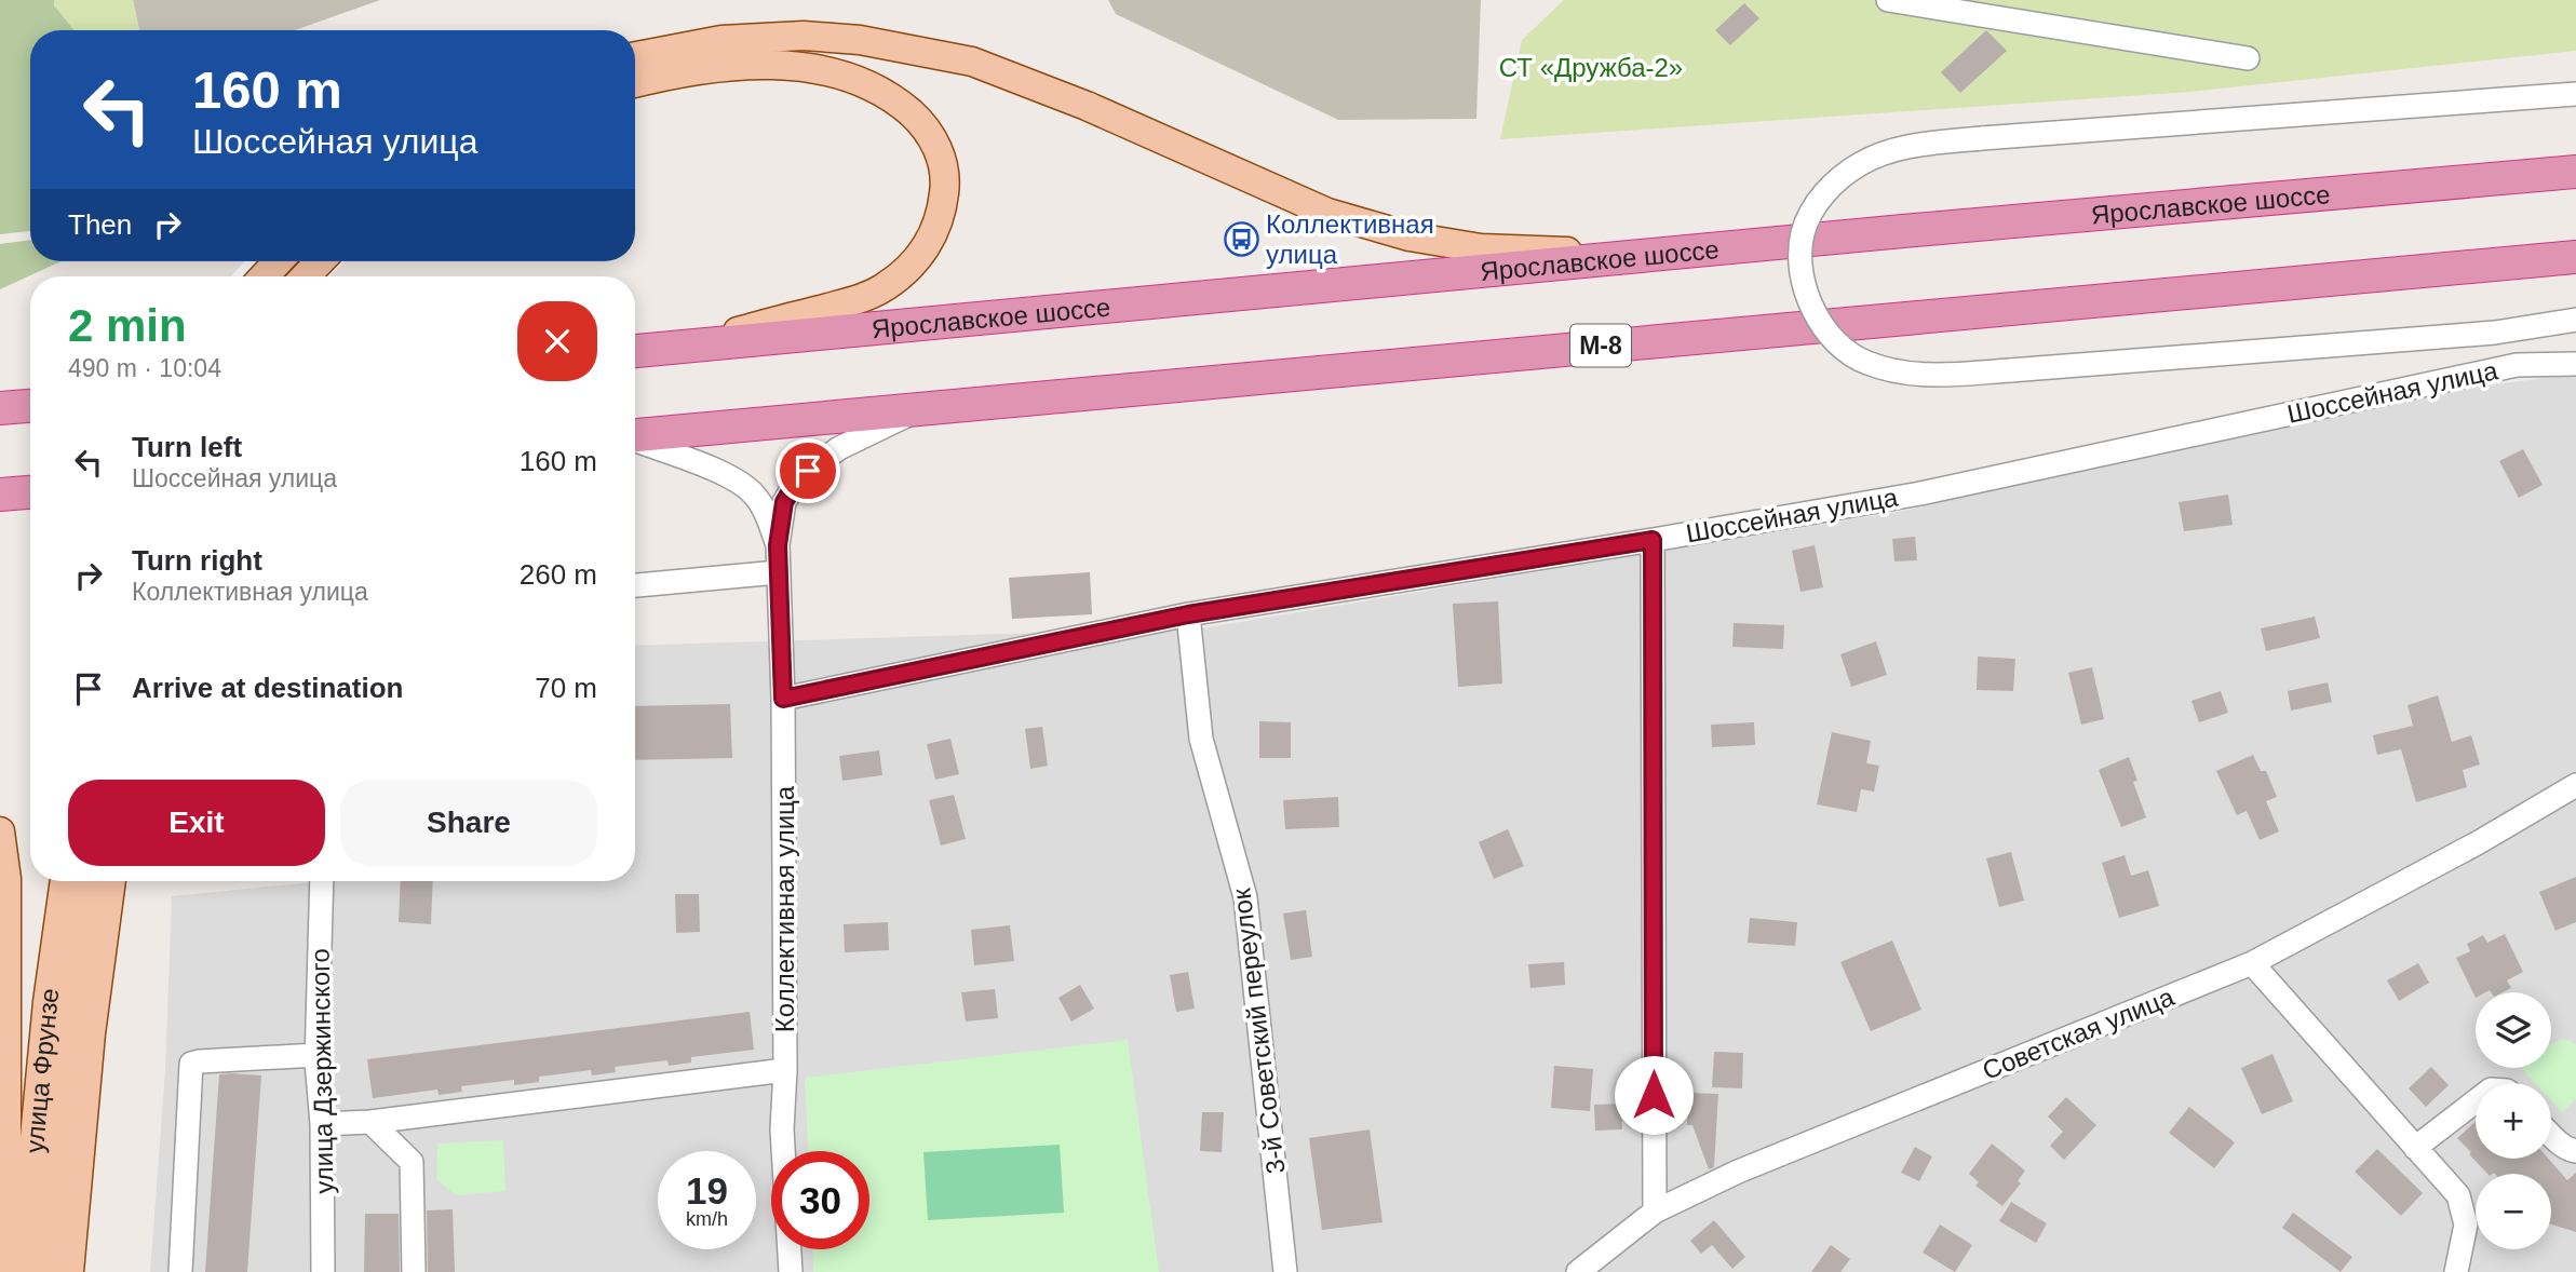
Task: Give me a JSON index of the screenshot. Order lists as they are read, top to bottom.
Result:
{
  "streets": {
    "highway": ["Ярославское шоссе", "М-8"],
    "main road": ["улица Фрунзе"],
    "street": [
      "Шоссейная улица",
      "Коллективная улица",
      "3-й Советский переулок",
      "Советская улица",
      "улица Дзержинского"
    ]
  },
  "crossings": [
    ["М-8", "Коллективная улица"],
    ["Шоссейная улица", "Коллективная улица"],
    ["Шоссейная улица", "3-й Советский переулок"]
  ],
  "parks": ["СТ «Дружба-2»"],
  "places": {
    "bus stop": ["Коллективная улица"]
  },
  "page": {
    "turn": ["160 m", "Шоссейная улица"],
    "then": "Then",
    "heading": ["2 min", "490 m · 10:04"],
    "list": [
      {
        "name": "Turn left",
        "note": "Шоссейная улица",
        "value": "160 m"
      },
      {
        "name": "Turn right",
        "note": "Коллективная улица",
        "value": "260 m"
      },
      {
        "name": "Arrive at destination",
        "value": "70 m"
      }
    ],
    "buttons": ["Exit", "Share"],
    "map_buttons": ["+", "−"],
    "speed": "19 km/h",
    "limit": "30"
  }
}
